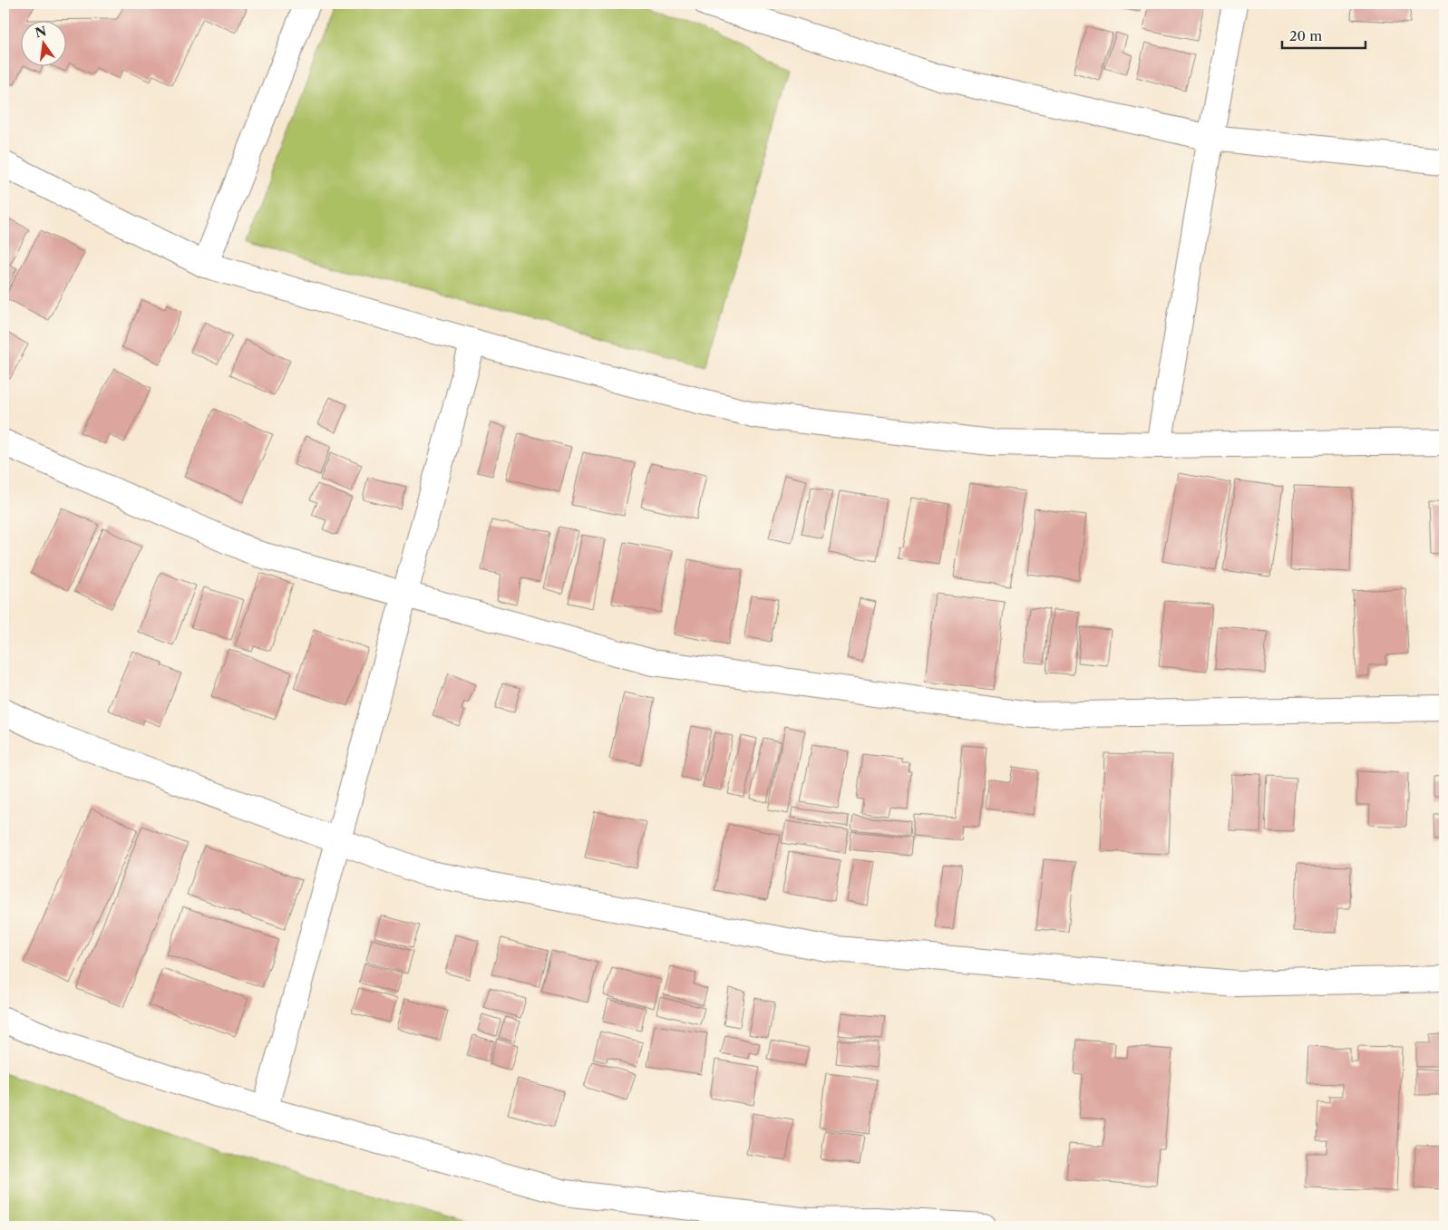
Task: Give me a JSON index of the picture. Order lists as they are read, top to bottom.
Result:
{
  "scale_bar": "20 m",
  "north": "top"
}
